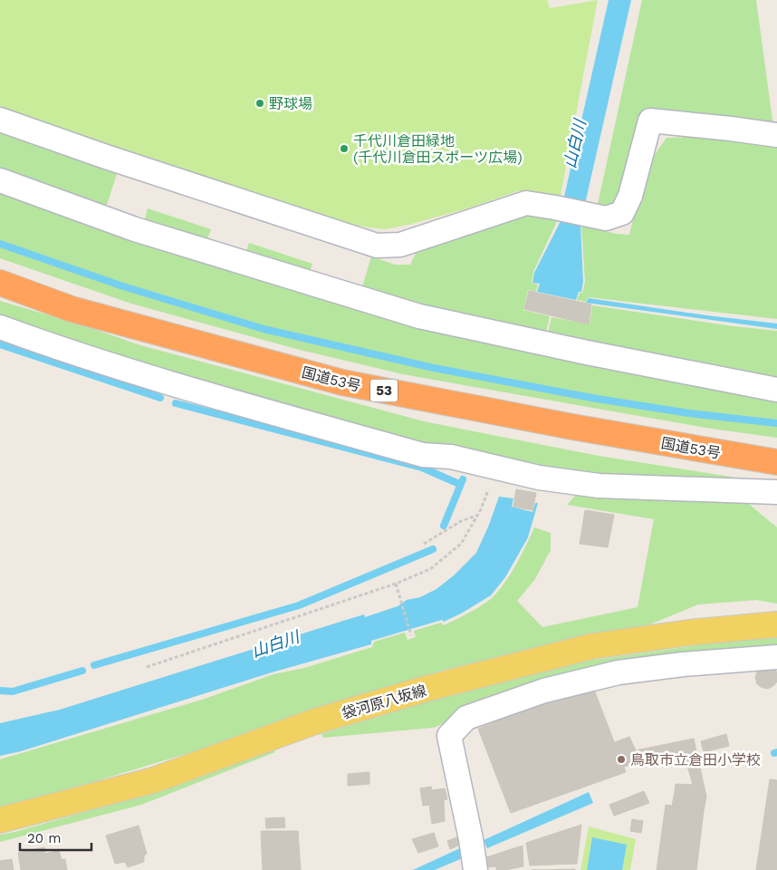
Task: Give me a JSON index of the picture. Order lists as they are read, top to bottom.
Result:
{
  "streets": {
    "highway": ["国道53号", "53"],
    "main road": ["袋河原八坂線"]
  },
  "water": ["山白川"],
  "places": ["野球場", "千代川倉田緑地 (千代川倉田スポーツ広場)", "鳥取市立倉田小学校"],
  "scale_bar": "20 m"
}
